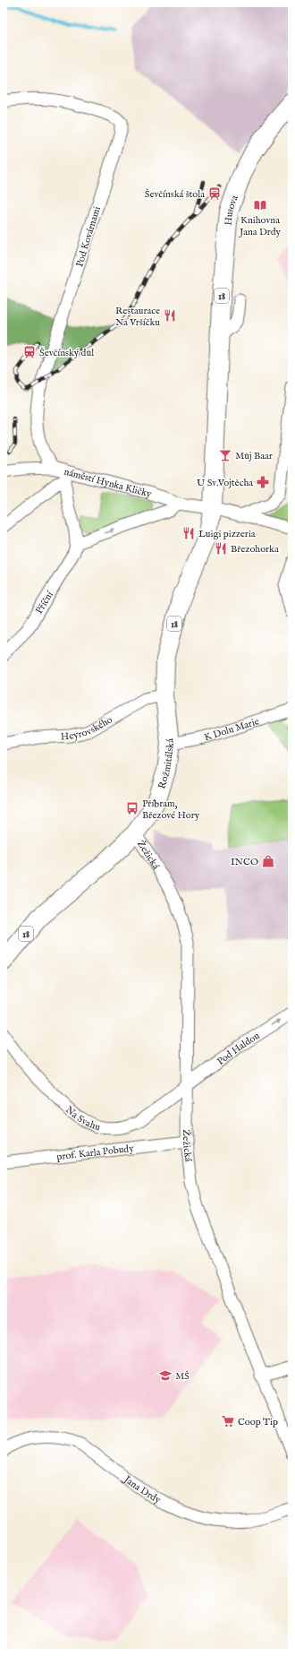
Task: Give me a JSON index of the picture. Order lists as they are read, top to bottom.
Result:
{
  "streets": {
    "main road": ["Husova", "18", "Rožmitálská"],
    "street": [
      "Pod Kovárnami",
      "náměstí Hynka Kličky",
      "Příční",
      "Heyrovského",
      "K Dolu Marie",
      "Žežická",
      "Pod Haldou",
      "Na Svahu",
      "prof. Karla Pobudy",
      "Jana Drdy"
    ]
  },
  "crossings": [
    ["Husova", "náměstí Hynka Kličky"],
    ["Husova", "Rožmitálská"],
    ["náměstí Hynka Kličky", "Příční"],
    ["náměstí Hynka Kličky", "Rožmitálská"],
    ["Heyrovského", "Rožmitálská"],
    ["K Dolu Marie", "Rožmitálská"],
    ["Rožmitálská", "Žežická"],
    ["Žežická", "Pod Haldou"],
    ["Žežická", "Na Svahu"],
    ["Žežická", "prof. Karla Pobudy"],
    ["Pod Haldou", "Na Svahu"]
  ],
  "one_way": ["Pod Haldou"],
  "places": {
    "station": ["Ševčínská štola", "Ševčínský důl"],
    "library": ["Knihovna Jana Drdy"],
    "restaurant": ["Restaurace Na Vršíčku", "Luigi pizzeria", "Březohorka"],
    "bar": ["Můj Baar"],
    "pharmacy": ["U Sv.Vojtěcha"],
    "bus stop": ["Příbram, Březové Hory"],
    "shop": ["INCO"],
    "school or university": ["MŠ"],
    "supermarket": ["Coop Tip"]
  }
}
